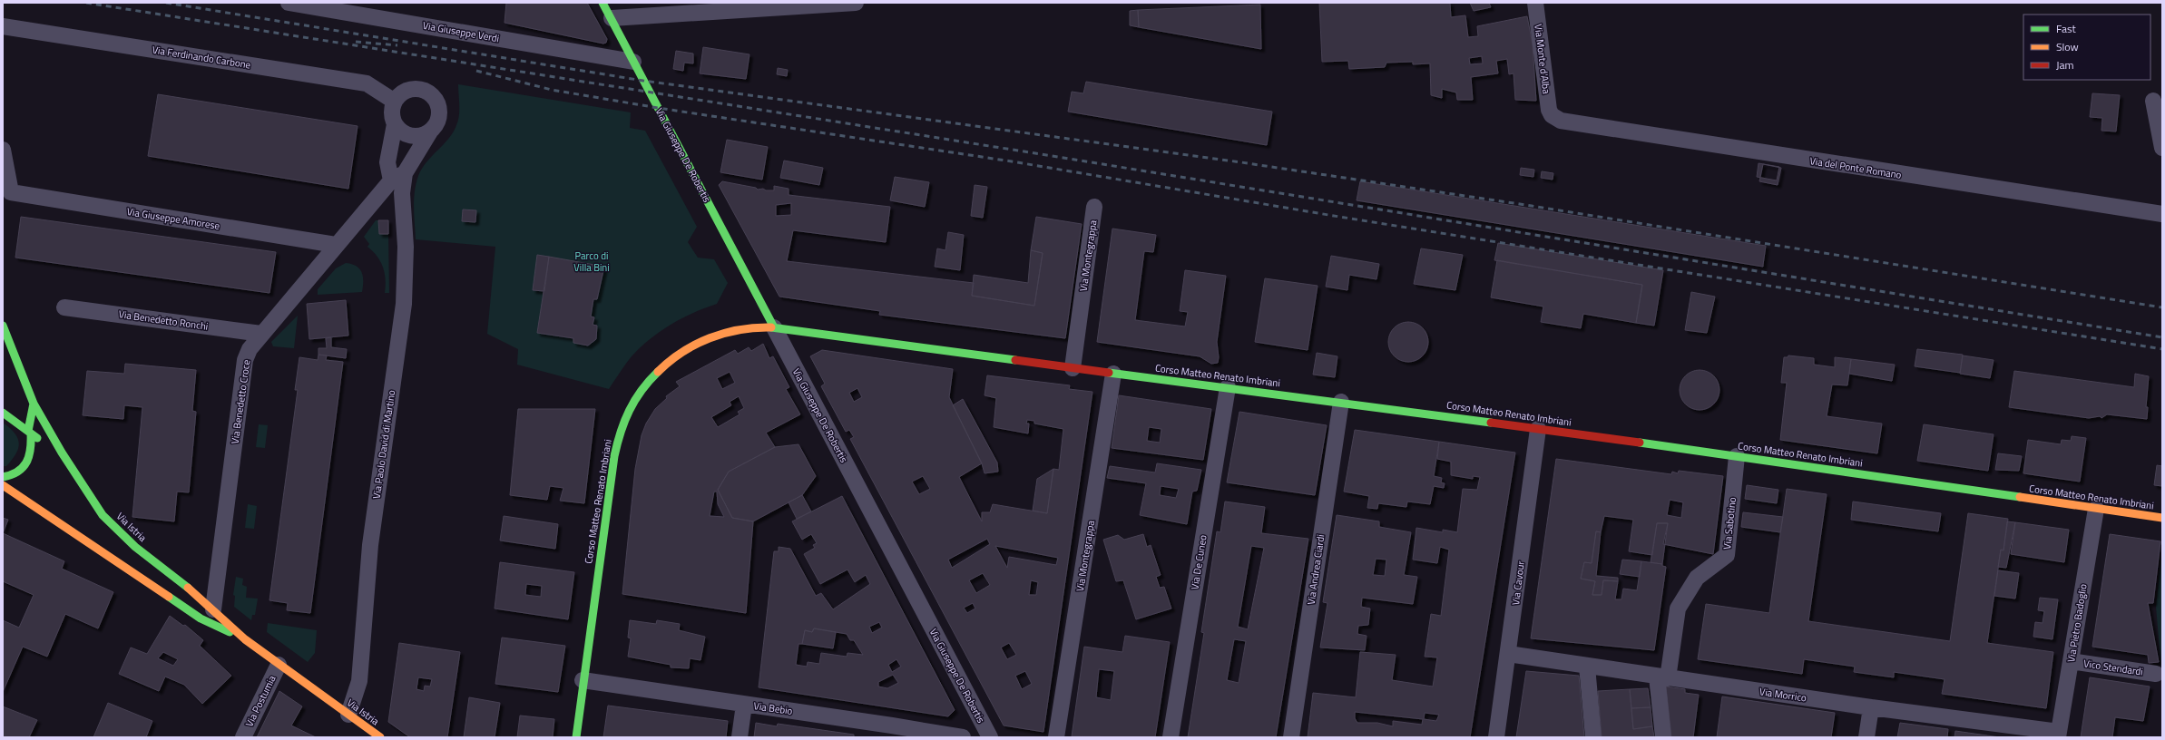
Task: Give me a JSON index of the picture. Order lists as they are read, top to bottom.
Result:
{
  "streets": {
    "street": [
      "Via Giuseppe Verdi",
      "Via Ferdinando Carbone",
      "Via Monte d'Alba",
      "Via Giuseppe De Robertis",
      "Via del Ponte Romano",
      "Via Giuseppe Amorese",
      "Via Montegrappa",
      "Via Benedetto Ronchi",
      "Corso Matteo Renato Imbriani",
      "Via Benedetto Croce",
      "Via Paolo David di Martino",
      "Via Sabotino",
      "Via Istria",
      "Via De Cuneo",
      "Via Andrea Ciardi",
      "Via Cavour",
      "Via Pietro Badoglio",
      "Vico Stendardi",
      "Via Morrico",
      "Via Postumia",
      "Via Bebio"
    ]
  },
  "crossings": [
    ["Via Giuseppe Verdi", "Via Giuseppe De Robertis"],
    ["Via Monte d'Alba", "Via del Ponte Romano"],
    ["Via Giuseppe De Robertis", "Corso Matteo Renato Imbriani"],
    ["Via Giuseppe Amorese", "Via Benedetto Croce"],
    ["Via Montegrappa", "Corso Matteo Renato Imbriani"],
    ["Via Benedetto Ronchi", "Via Benedetto Croce"],
    ["Corso Matteo Renato Imbriani", "Via Sabotino"],
    ["Corso Matteo Renato Imbriani", "Via De Cuneo"],
    ["Corso Matteo Renato Imbriani", "Via Andrea Ciardi"],
    ["Corso Matteo Renato Imbriani", "Via Cavour"],
    ["Corso Matteo Renato Imbriani", "Via Pietro Badoglio"],
    ["Corso Matteo Renato Imbriani", "Via Bebio"],
    ["Via Benedetto Croce", "Via Paolo David di Martino"],
    ["Via Benedetto Croce", "Via Istria"],
    ["Via Paolo David di Martino", "Via Istria"],
    ["Via Sabotino", "Via Morrico"],
    ["Via Istria", "Via Postumia"],
    ["Via Cavour", "Via Morrico"],
    ["Via Pietro Badoglio", "Vico Stendardi"],
    ["Via Pietro Badoglio", "Via Morrico"]
  ],
  "parks": ["Parco di Villa Bini"],
  "legend": ["Fast", "Slow", "Jam"]
}
